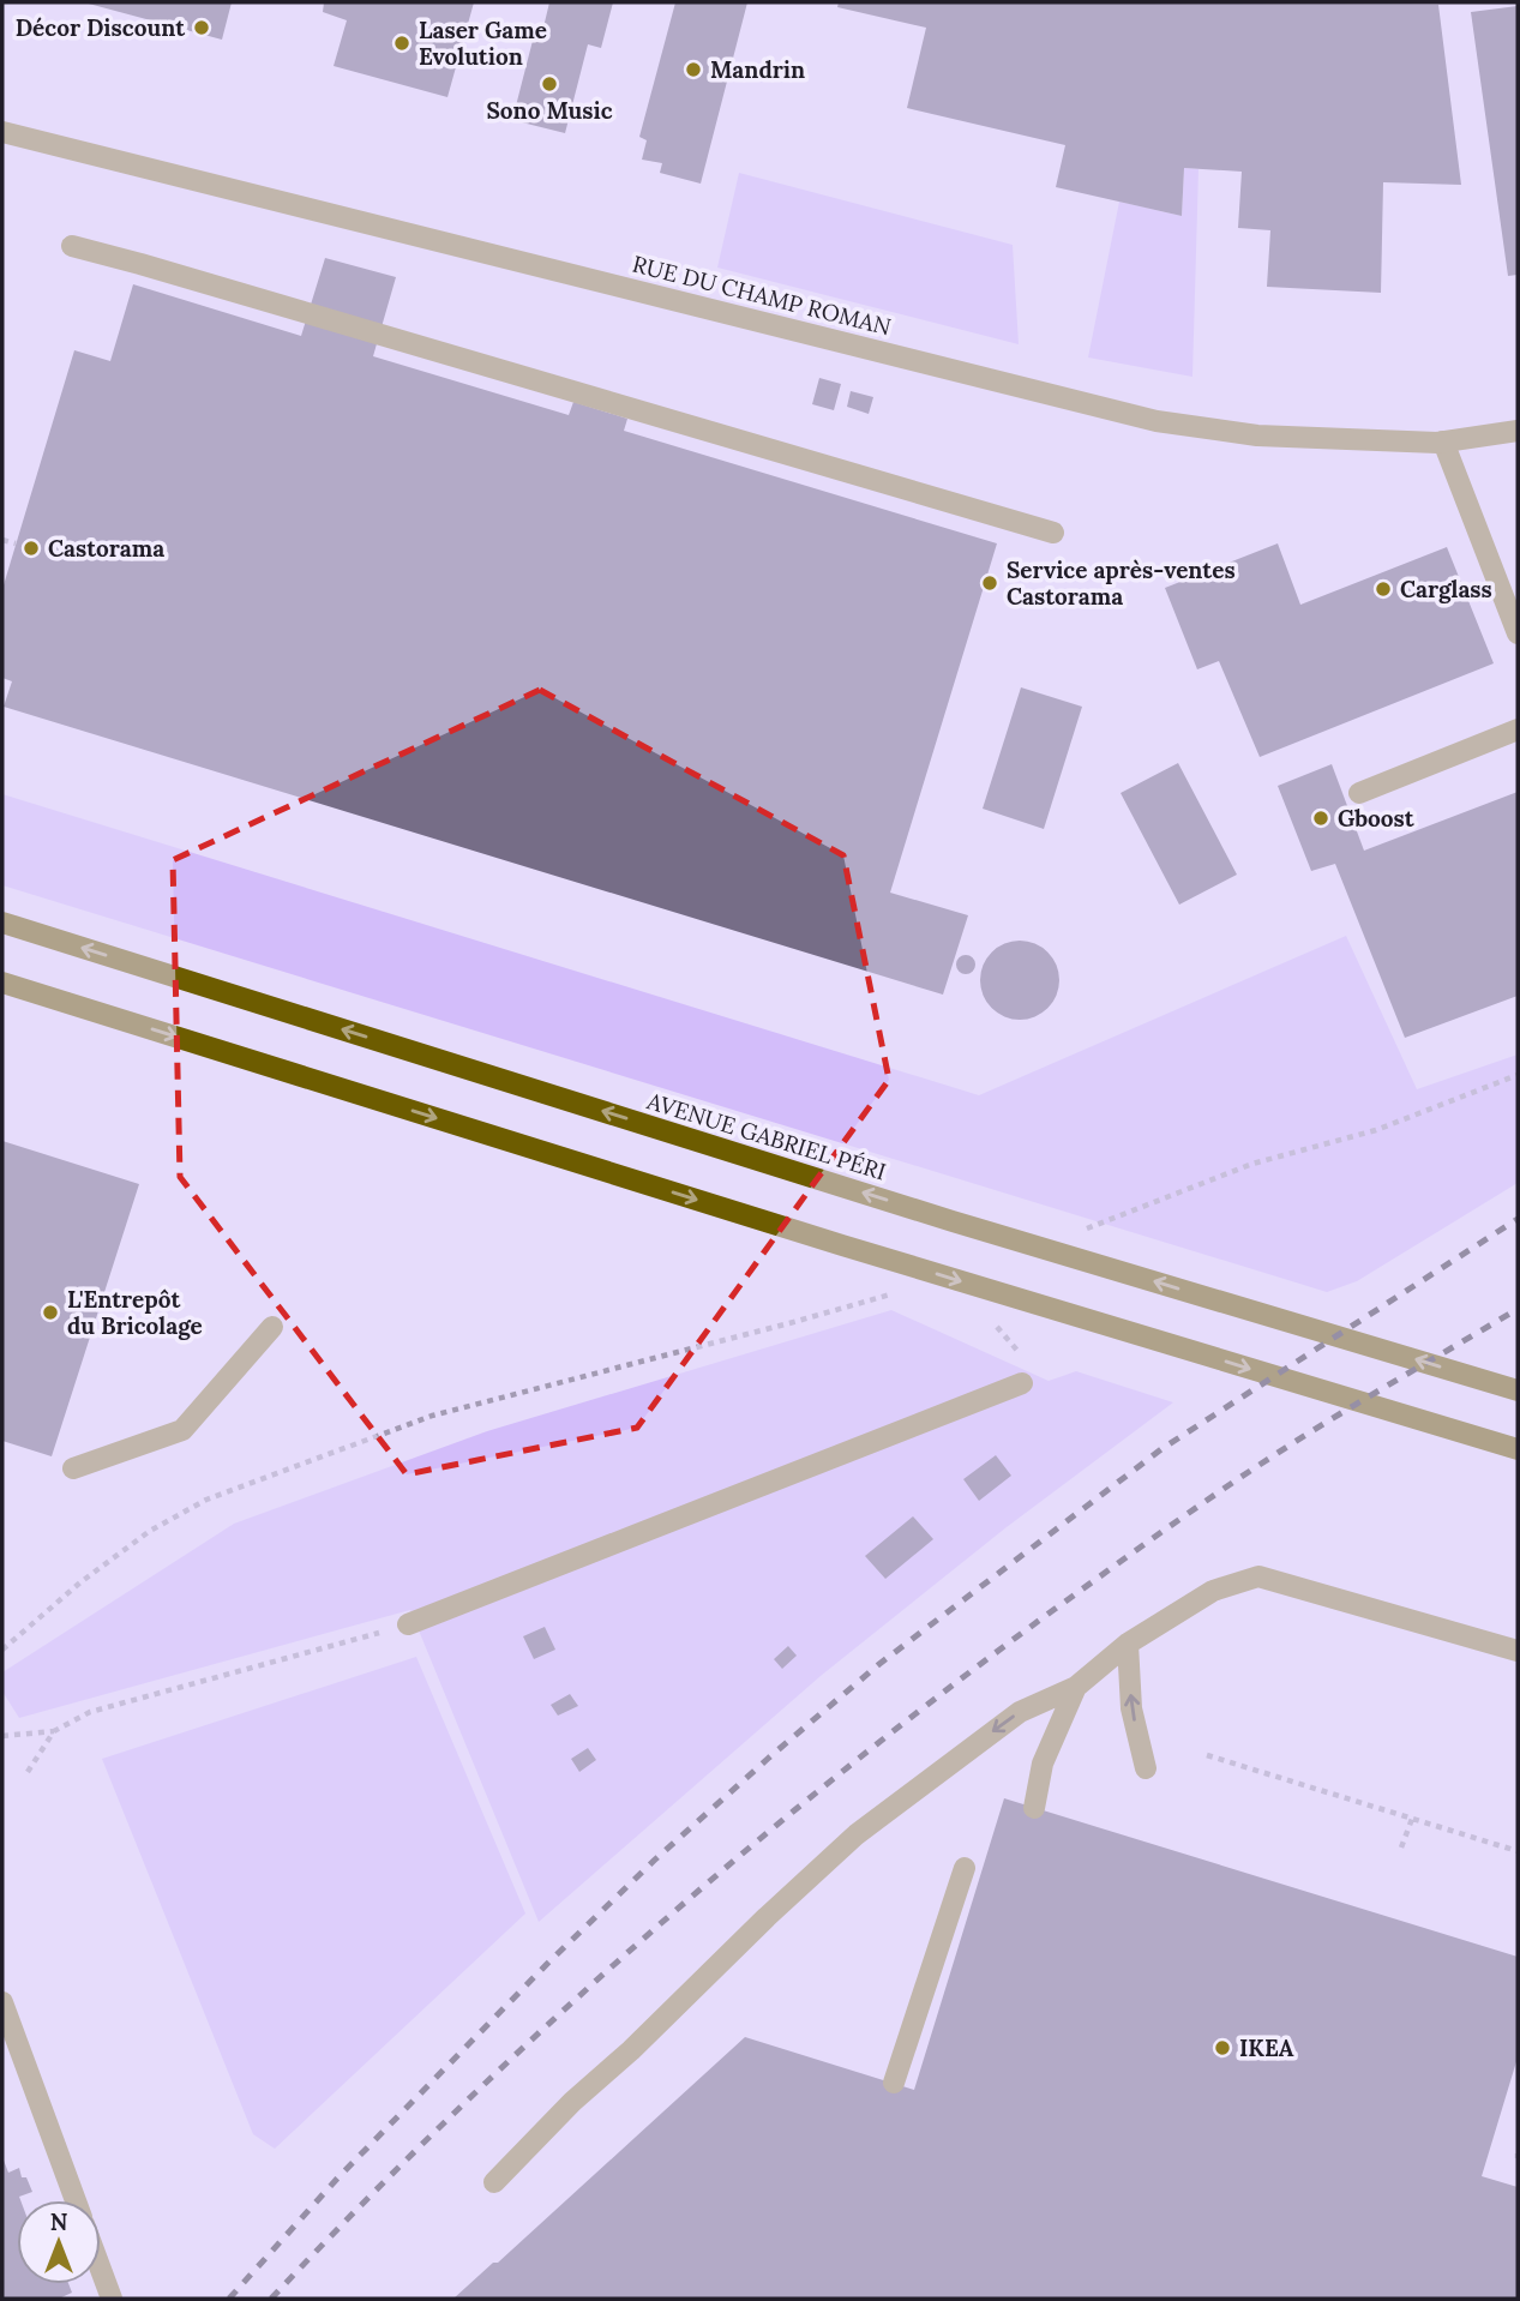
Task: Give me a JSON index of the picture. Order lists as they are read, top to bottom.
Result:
{
  "streets": {
    "main road": ["AVENUE GABRIEL PÉRI"],
    "street": ["RUE DU CHAMP ROMAN"]
  },
  "places": [
    "Décor Discount",
    "Laser Game Evolution",
    "Mandrin",
    "Sono Music",
    "Castorama",
    "Service après-ventes Castorama",
    "Carglass",
    "Gboost",
    "L'Entrepôt du Bricolage",
    "IKEA"
  ],
  "north": "top"
}
